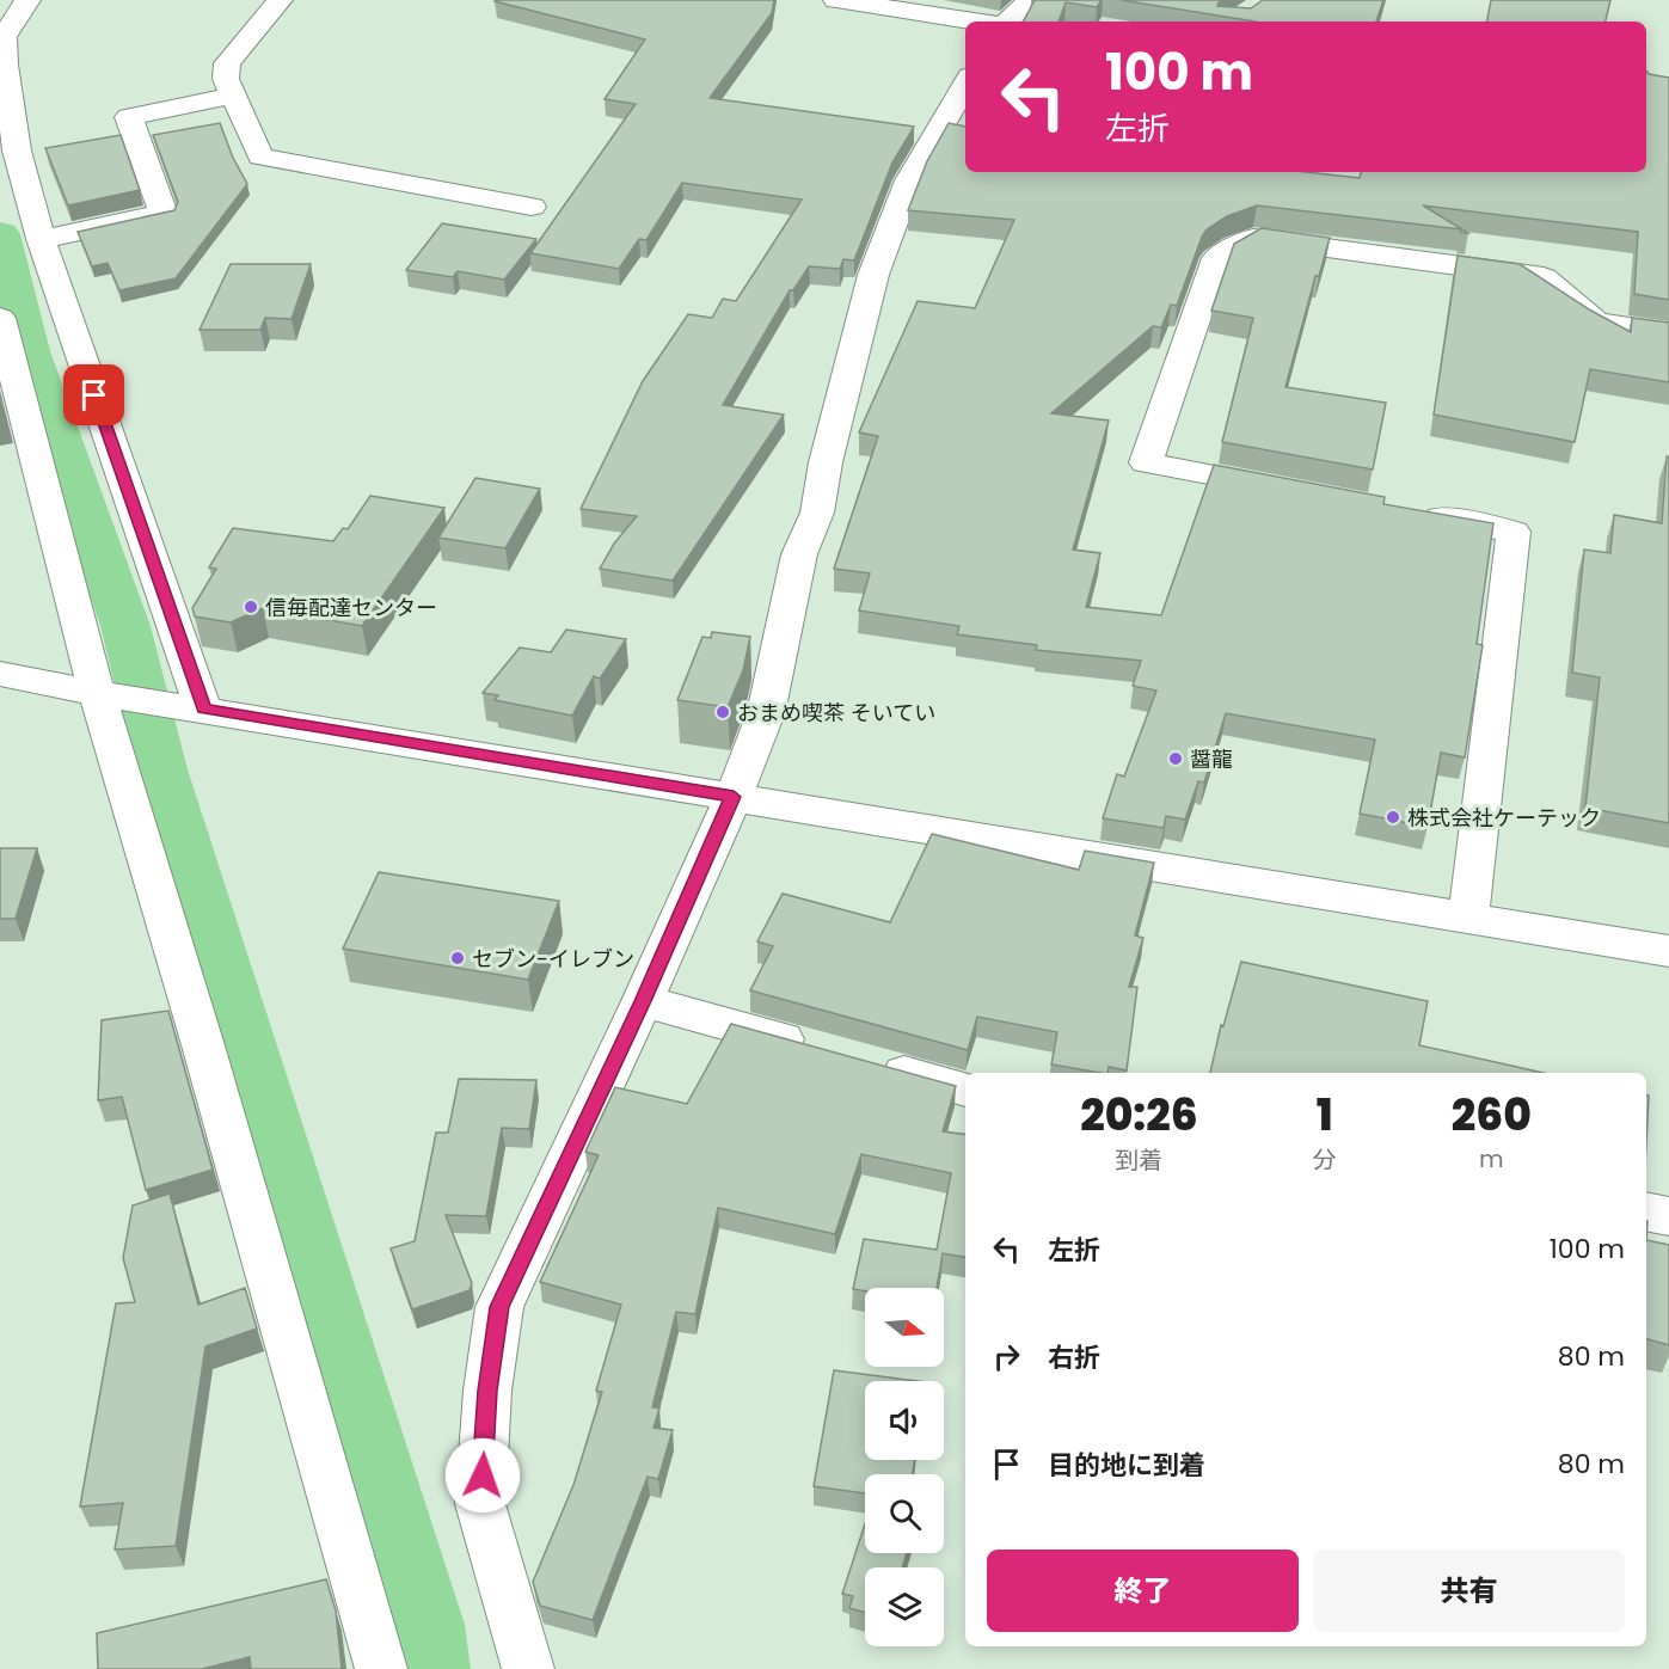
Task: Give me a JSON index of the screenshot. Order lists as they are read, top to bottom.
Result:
{
  "places": [
    "信毎配達センター",
    "おまめ喫茶 そいてい",
    "醤龍",
    "株式会社ケーテック",
    "セブン-イレブン"
  ],
  "north": "right",
  "page": {
    "turn": ["100 m", "左折"],
    "eta": [
      "20:26",
      "到着",
      "1",
      "分",
      "260",
      "m"
    ],
    "list": [
      {
        "name": "左折",
        "value": "100 m"
      },
      {
        "name": "右折",
        "value": "80 m"
      },
      {
        "name": "目的地に到着",
        "value": "80 m"
      }
    ],
    "buttons": ["終了", "共有"]
  }
}
